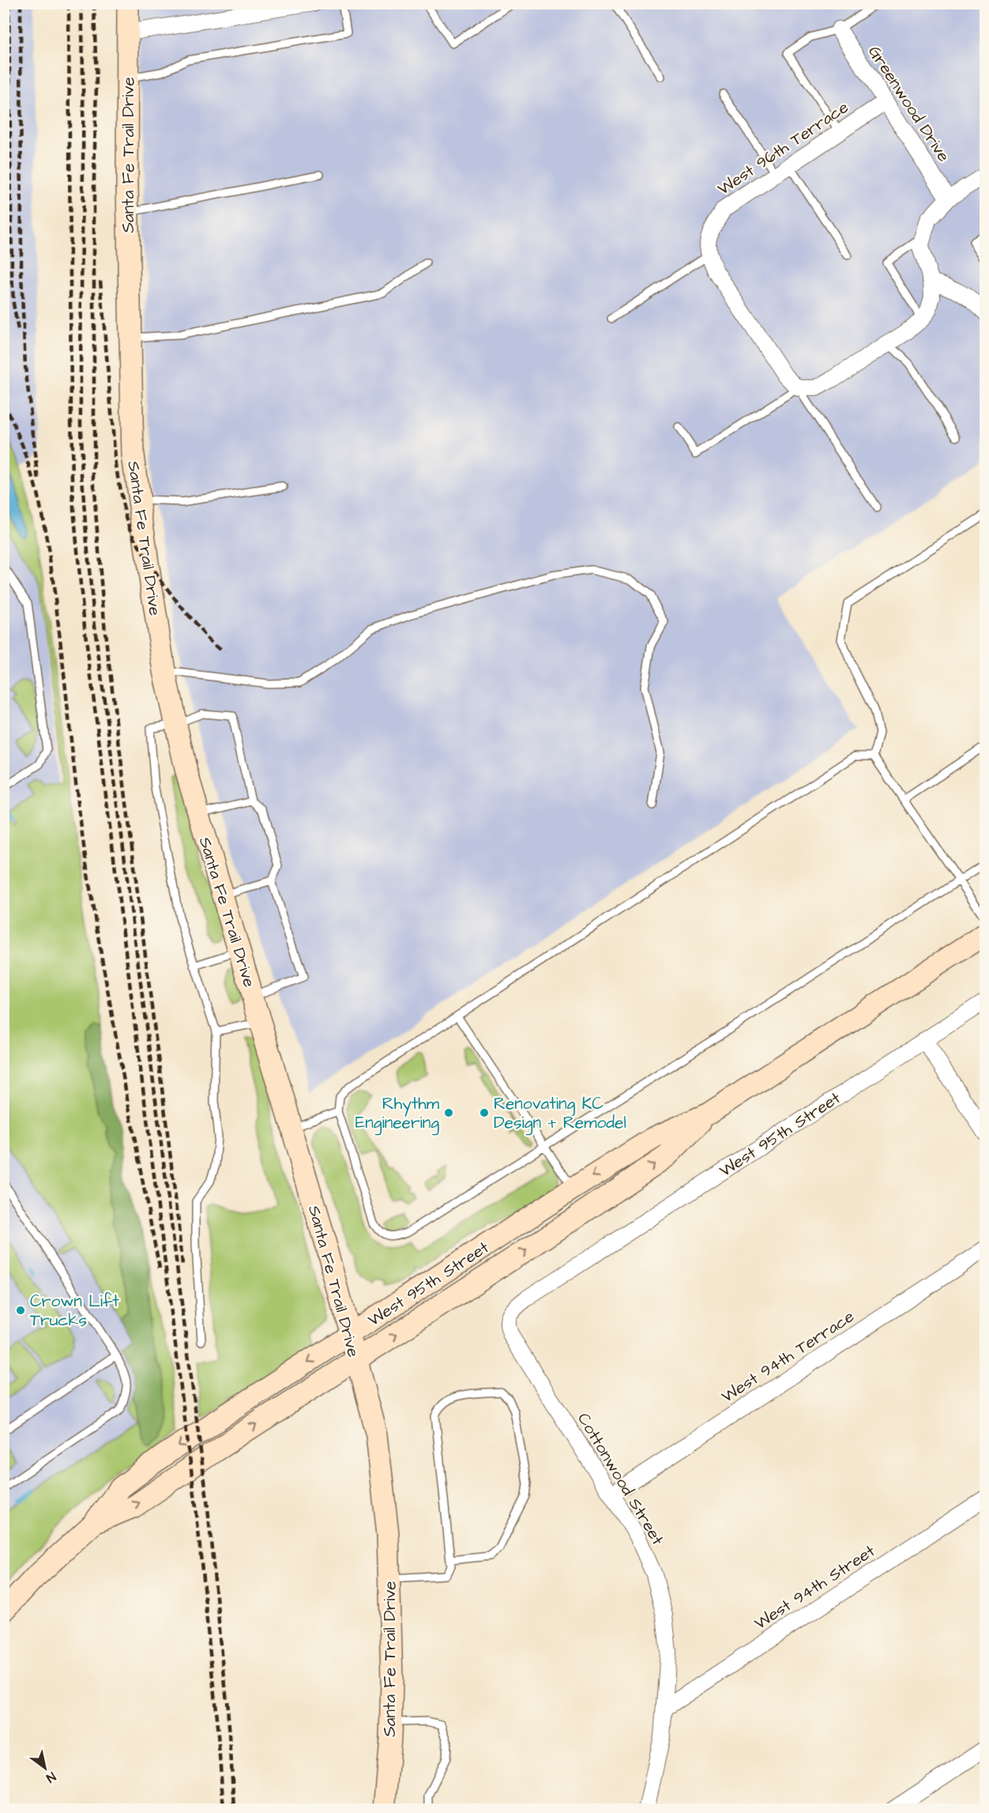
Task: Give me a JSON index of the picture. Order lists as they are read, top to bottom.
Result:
{
  "streets": {
    "main road": ["Santa Fe Trail Drive", "West 95th Street"],
    "street": [
      "Greenwood Drive",
      "West 96th Terrace",
      "West 94th Terrace",
      "Cottonwood Street",
      "West 94th Street"
    ]
  },
  "crossings": [
    ["Greenwood Drive", "West 96th Terrace"],
    ["Santa Fe Trail Drive", "West 95th Street"],
    ["West 95th Street", "Cottonwood Street"],
    ["West 94th Terrace", "Cottonwood Street"],
    ["Cottonwood Street", "West 94th Street"]
  ],
  "places": ["Rhythm Engineering", "Renovating KC Design + Remodel", "Crown Lift Trucks"],
  "north": "bottom right"
}
